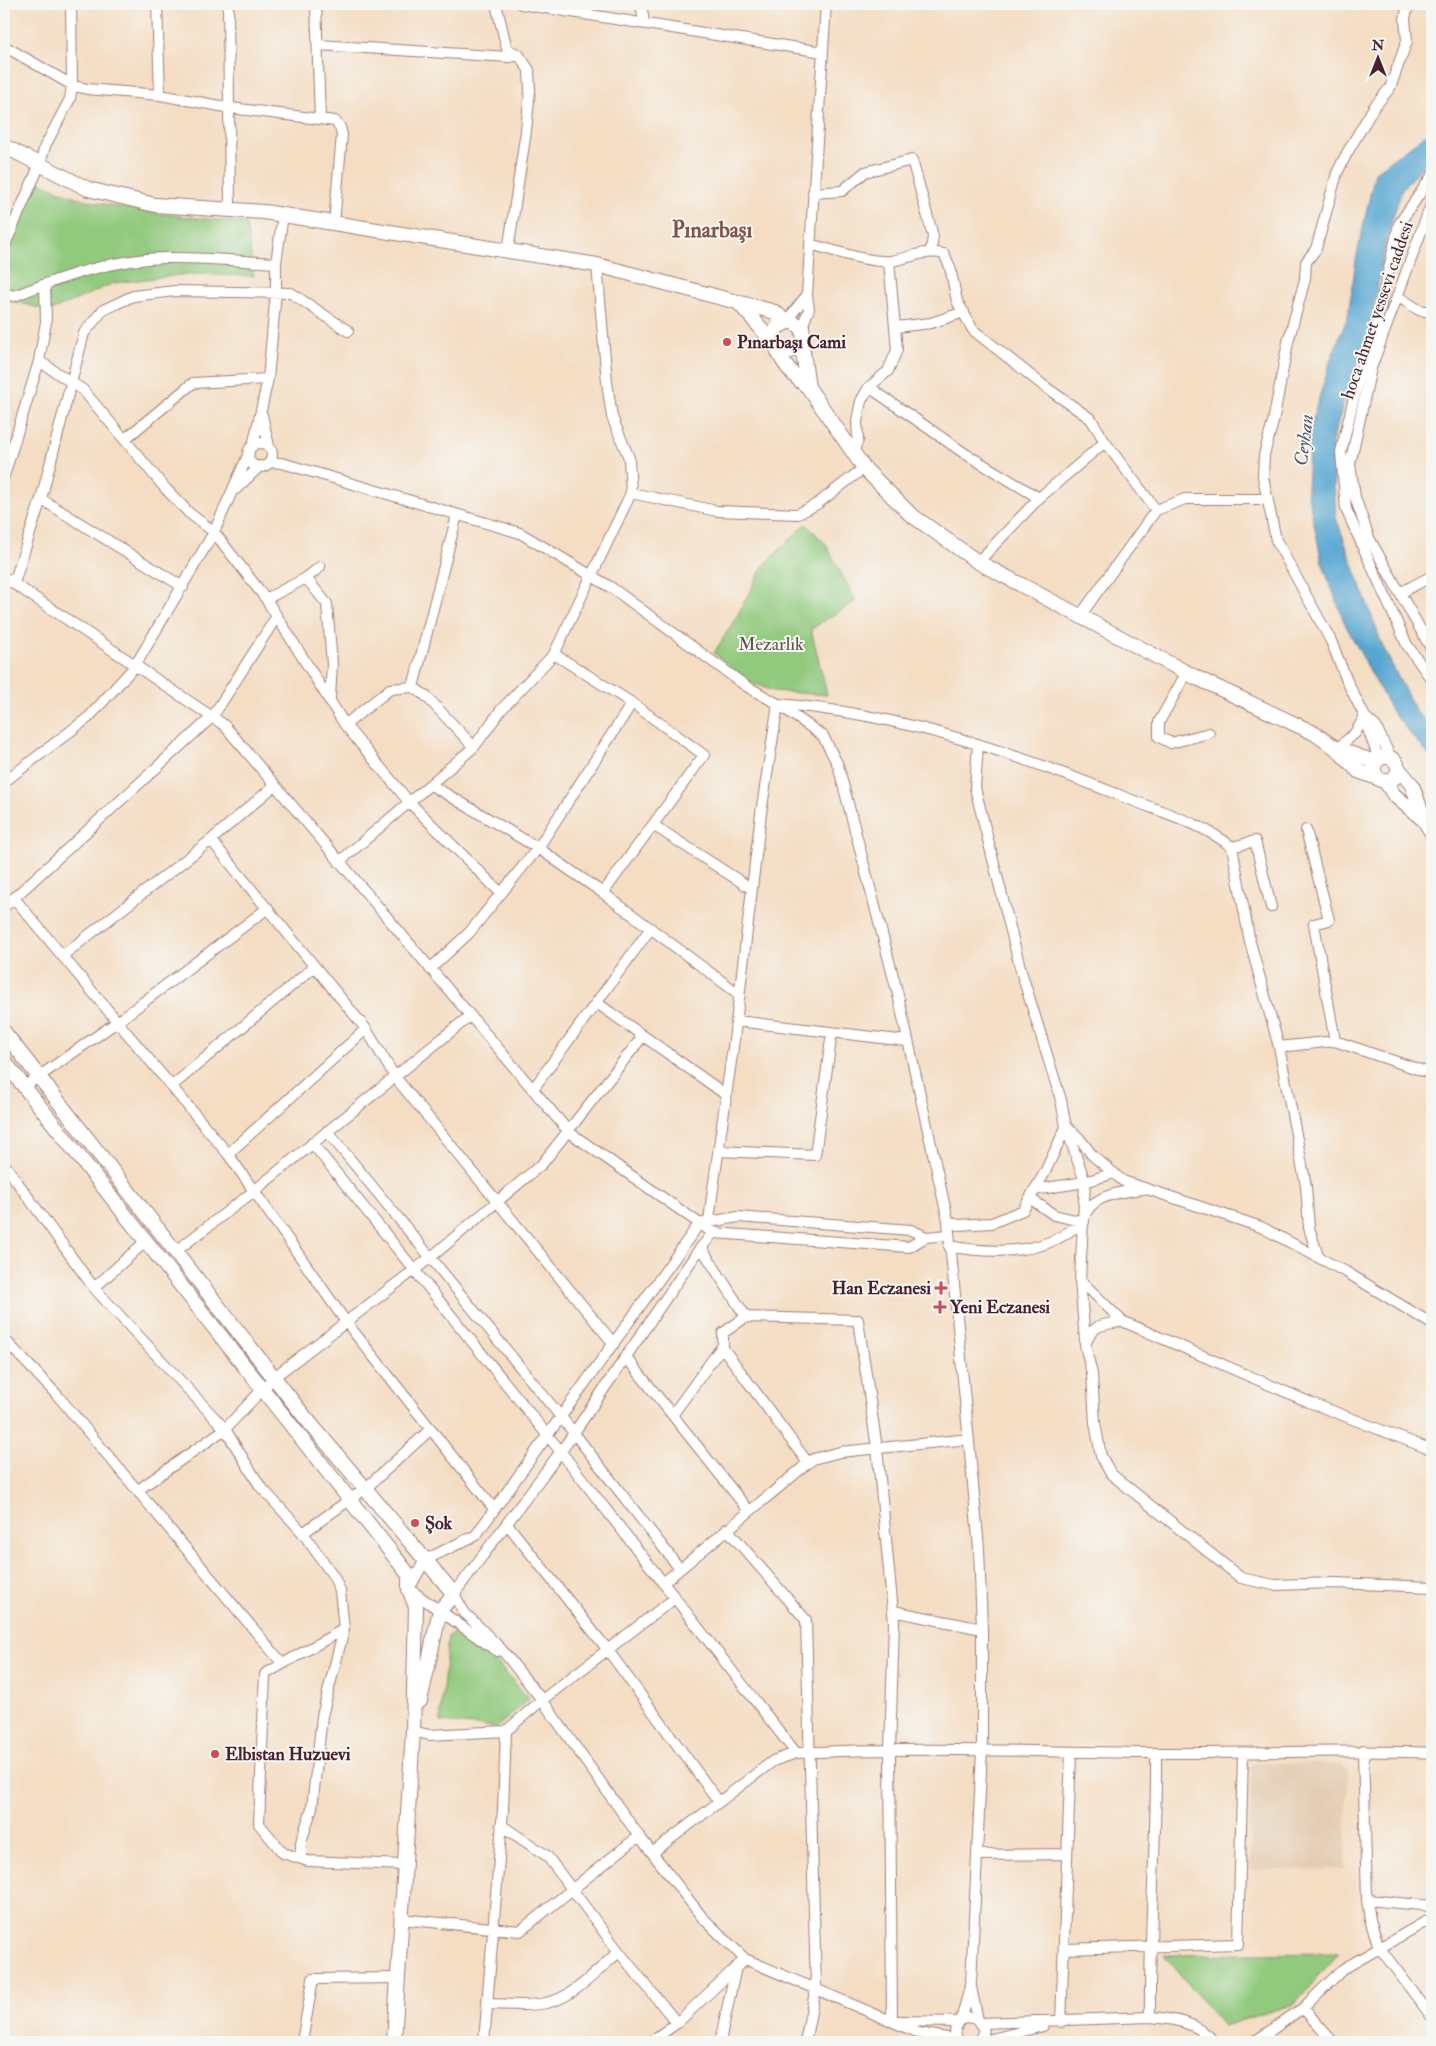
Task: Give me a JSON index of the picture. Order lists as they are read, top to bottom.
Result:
{
  "streets": {
    "street": ["hoca ahmet yessevi caddesi"]
  },
  "districts": ["Pınarbaşı"],
  "water": ["Ceyhan"],
  "parks": ["Mezarlık"],
  "places": {
    "other": ["Pınarbaşı Cami", "Şok", "Elbistan Huzuevi"],
    "health": ["Han Eczanesi", "Yeni Eczanesi"]
  },
  "north": "top"
}
